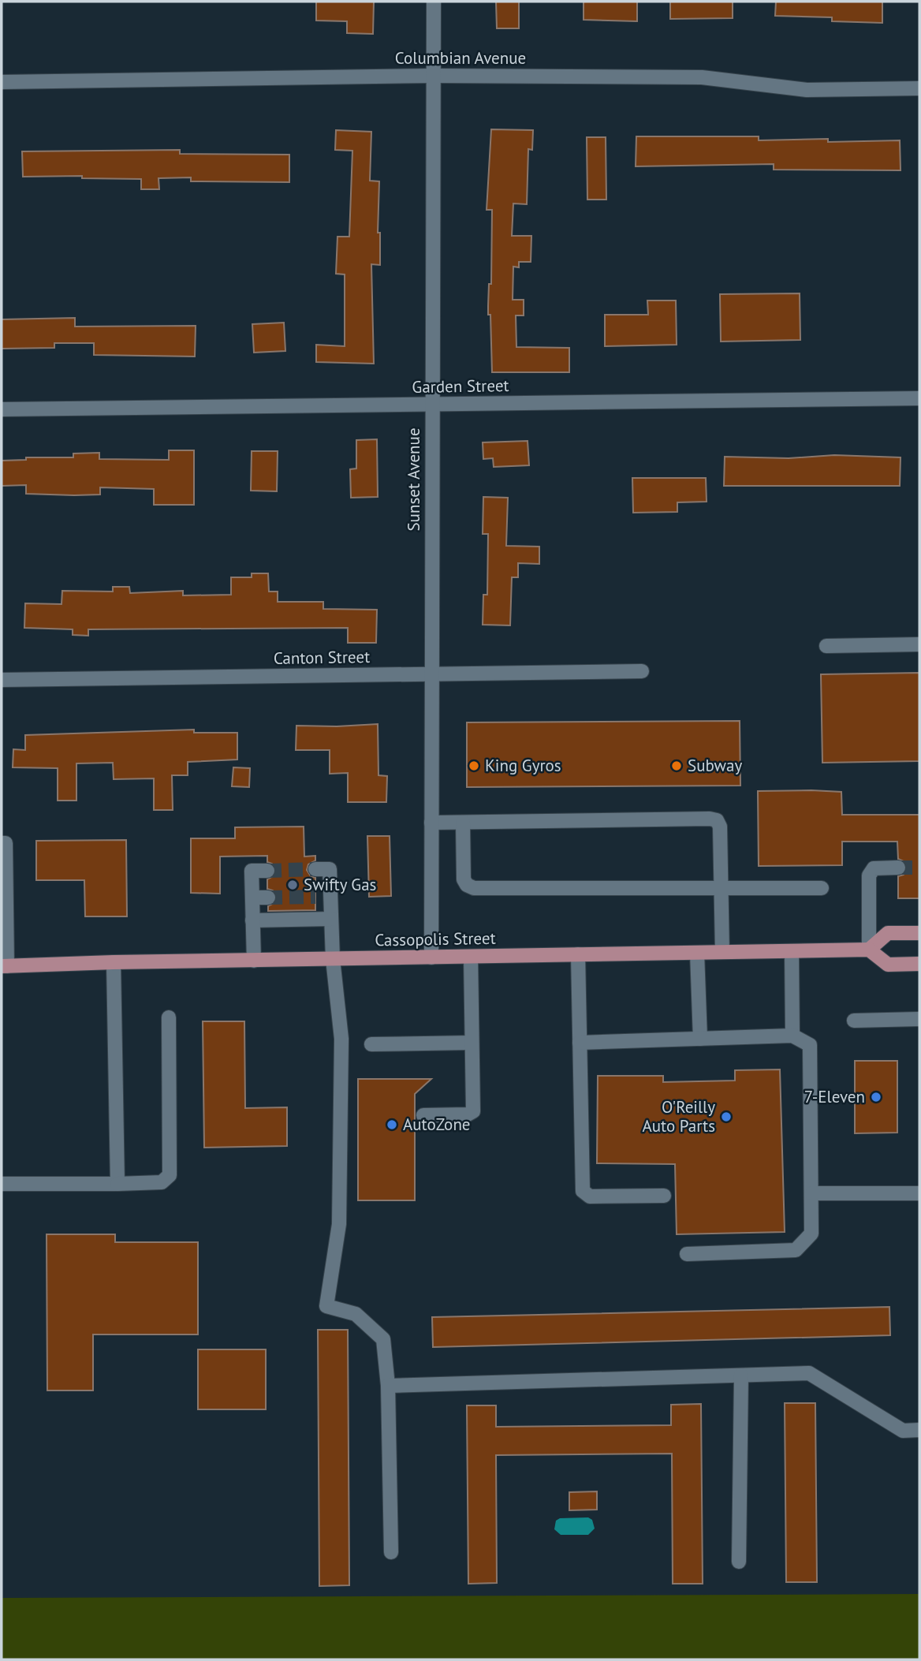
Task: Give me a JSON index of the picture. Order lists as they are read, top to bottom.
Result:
{
  "streets": {
    "main road": ["Cassopolis Street"],
    "street": [
      "Columbian Avenue",
      "Garden Street",
      "Sunset Avenue",
      "Canton Street"
    ]
  },
  "crossings": [
    ["Columbian Avenue", "Sunset Avenue"],
    ["Garden Street", "Sunset Avenue"],
    ["Sunset Avenue", "Canton Street"],
    ["Sunset Avenue", "Cassopolis Street"]
  ],
  "places": [
    "King Gyros",
    "Subway",
    "Swifty Gas",
    "7-Eleven",
    "O'Reilly Auto Parts",
    "AutoZone"
  ]
}
